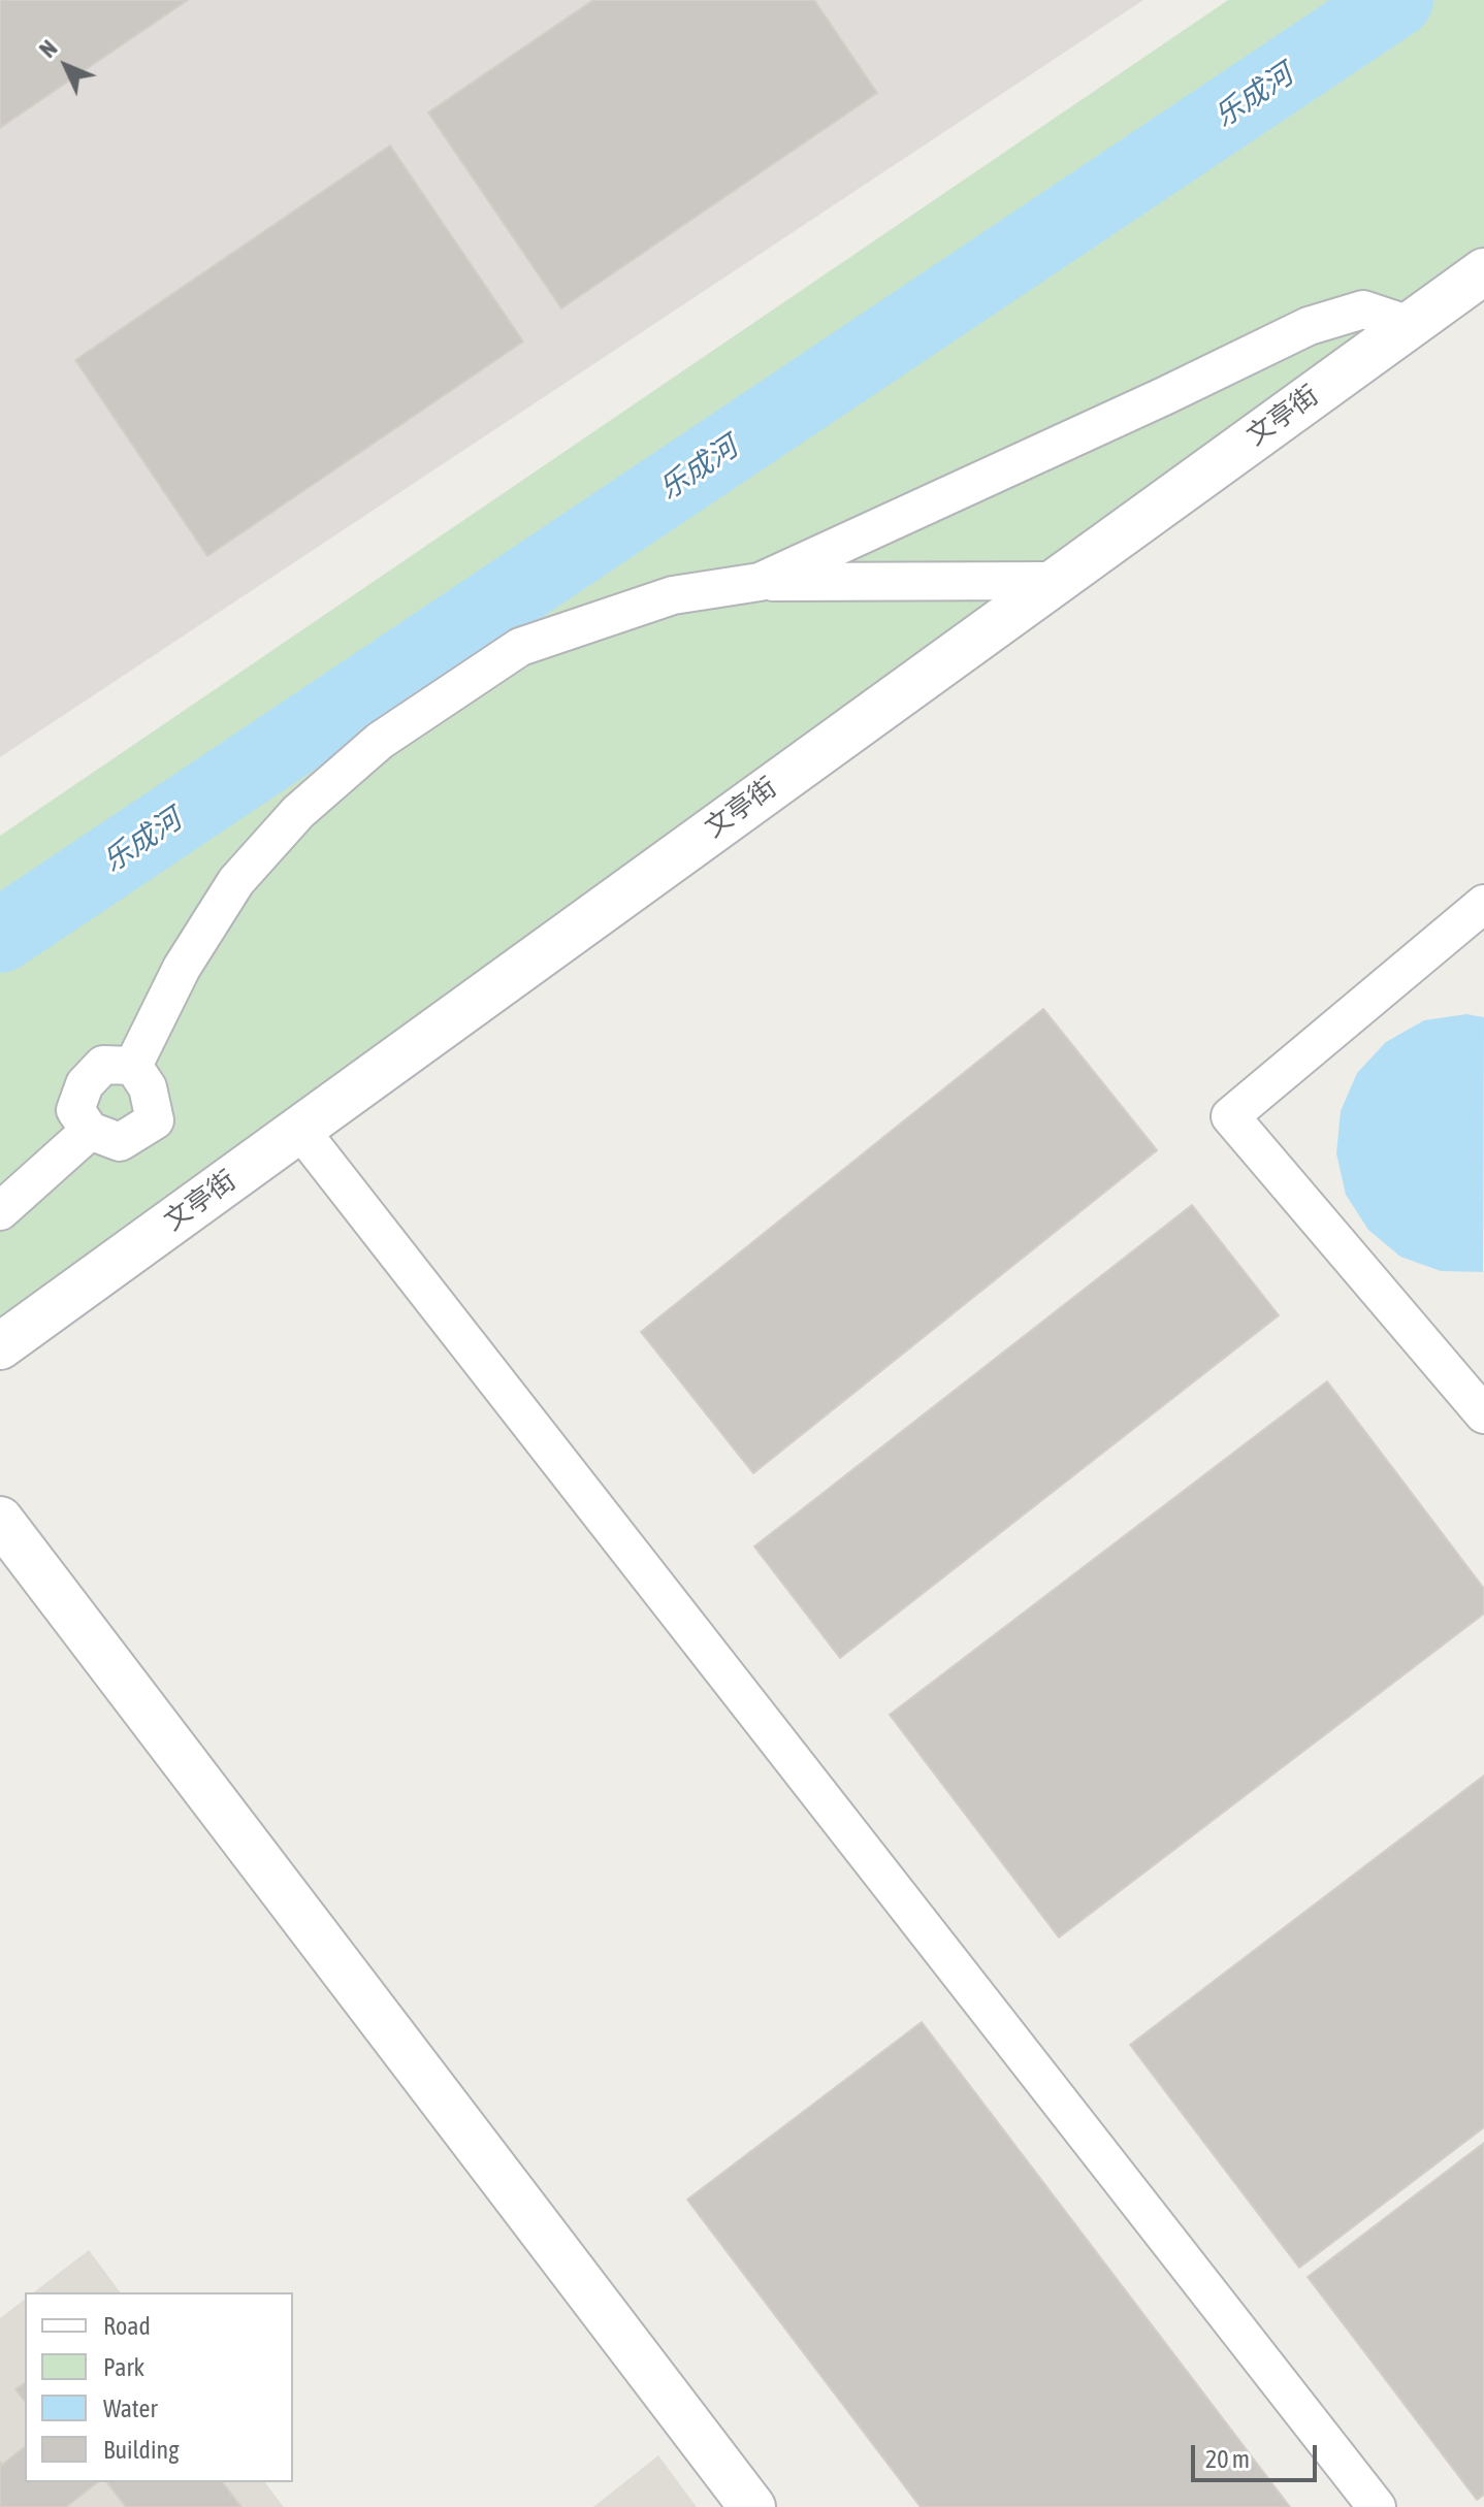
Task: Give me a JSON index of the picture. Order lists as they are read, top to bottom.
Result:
{
  "streets": {
    "street": ["文亭街"]
  },
  "water": ["乐成河"],
  "legend": [
    "Road",
    "Park",
    "Water",
    "Building"
  ],
  "scale_bar": "20 m",
  "north": "top left"
}
